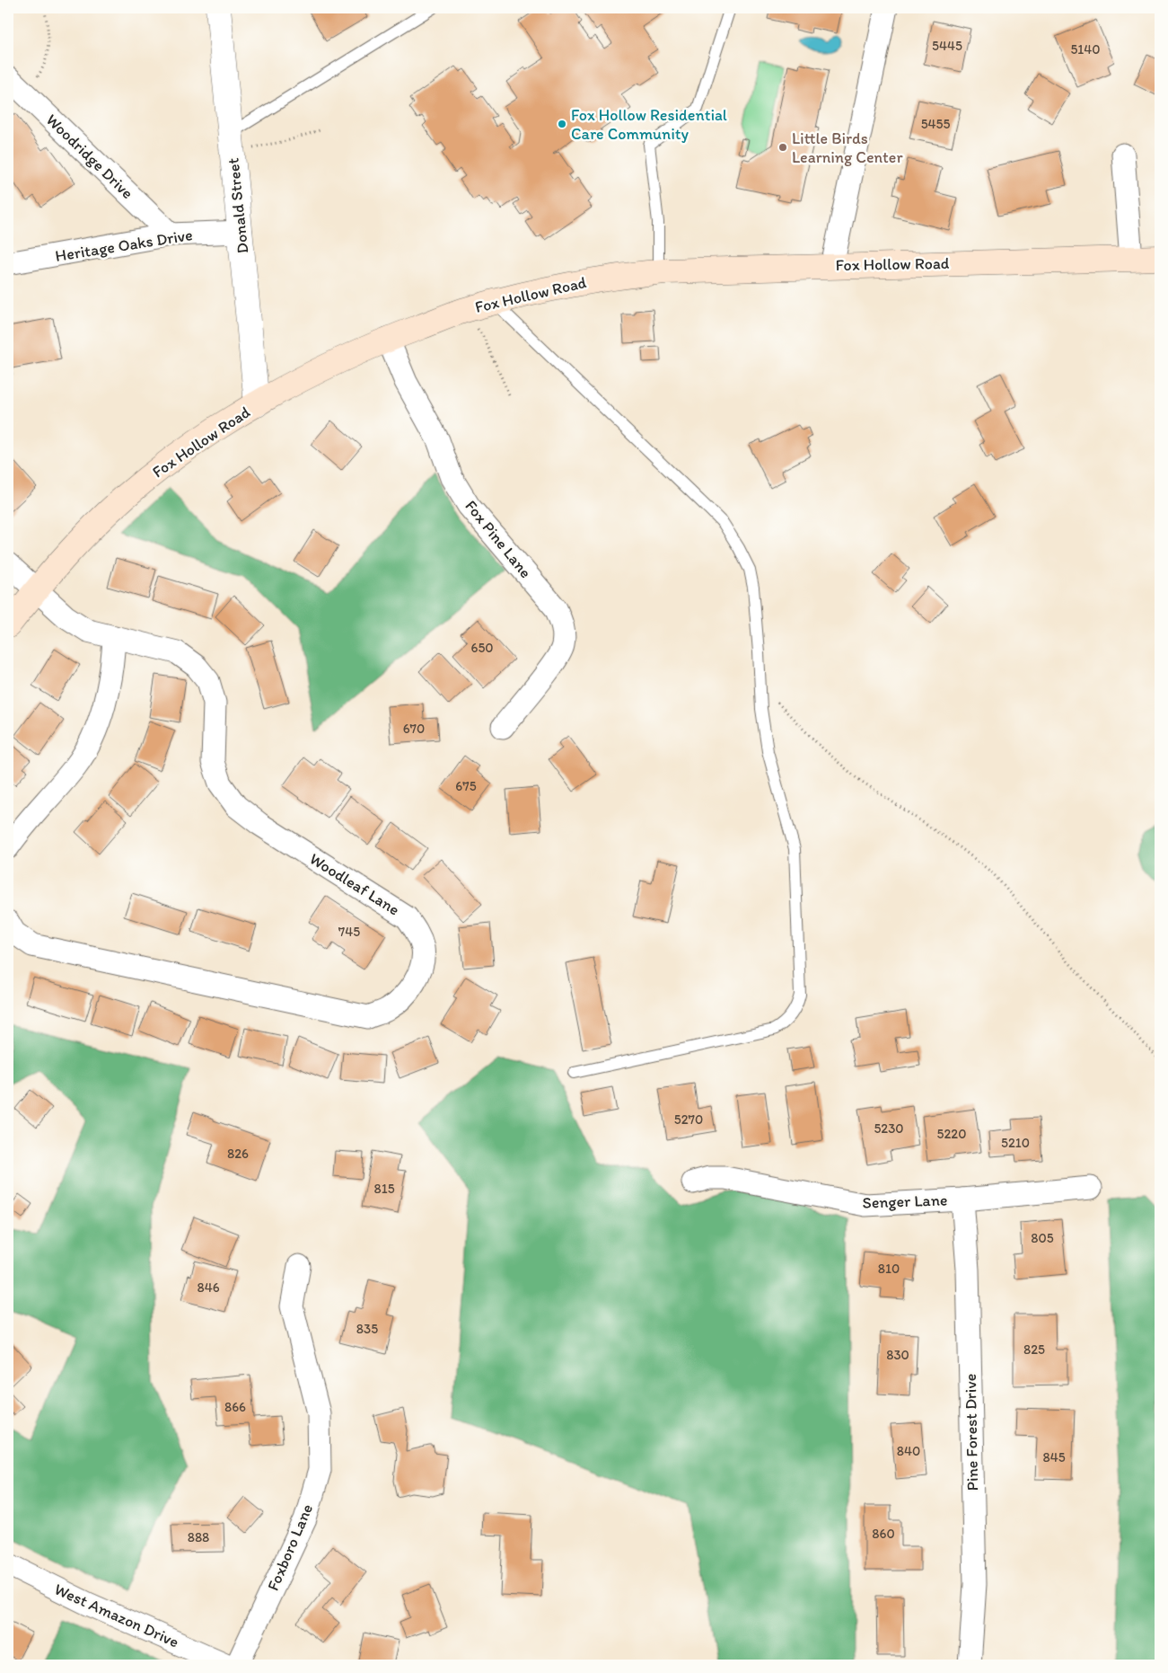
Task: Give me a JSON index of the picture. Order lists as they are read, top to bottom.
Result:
{
  "streets": {
    "main road": ["Fox Hollow Road"],
    "street": [
      "Woodridge Drive",
      "Donald Street",
      "Heritage Oaks Drive",
      "Fox Pine Lane",
      "Woodleaf Lane",
      "Senger Lane",
      "Pine Forest Drive",
      "Foxboro Lane",
      "West Amazon Drive"
    ]
  },
  "crossings": [
    ["Woodridge Drive", "Heritage Oaks Drive"],
    ["Donald Street", "Heritage Oaks Drive"],
    ["Donald Street", "Fox Hollow Road"],
    ["Fox Hollow Road", "Fox Pine Lane"],
    ["Fox Hollow Road", "Woodleaf Lane"],
    ["Senger Lane", "Pine Forest Drive"]
  ],
  "places": ["Fox Hollow Residential Care Community", "Little Birds Learning Center"],
  "house_numbers": [
    "5445",
    "5140",
    "5455",
    "650",
    "670",
    "675",
    "745",
    "5270",
    "5230",
    "5220",
    "5210",
    "826",
    "815",
    "805",
    "810",
    "846",
    "835",
    "825",
    "830",
    "866",
    "840",
    "845",
    "860",
    "888"
  ]
}
